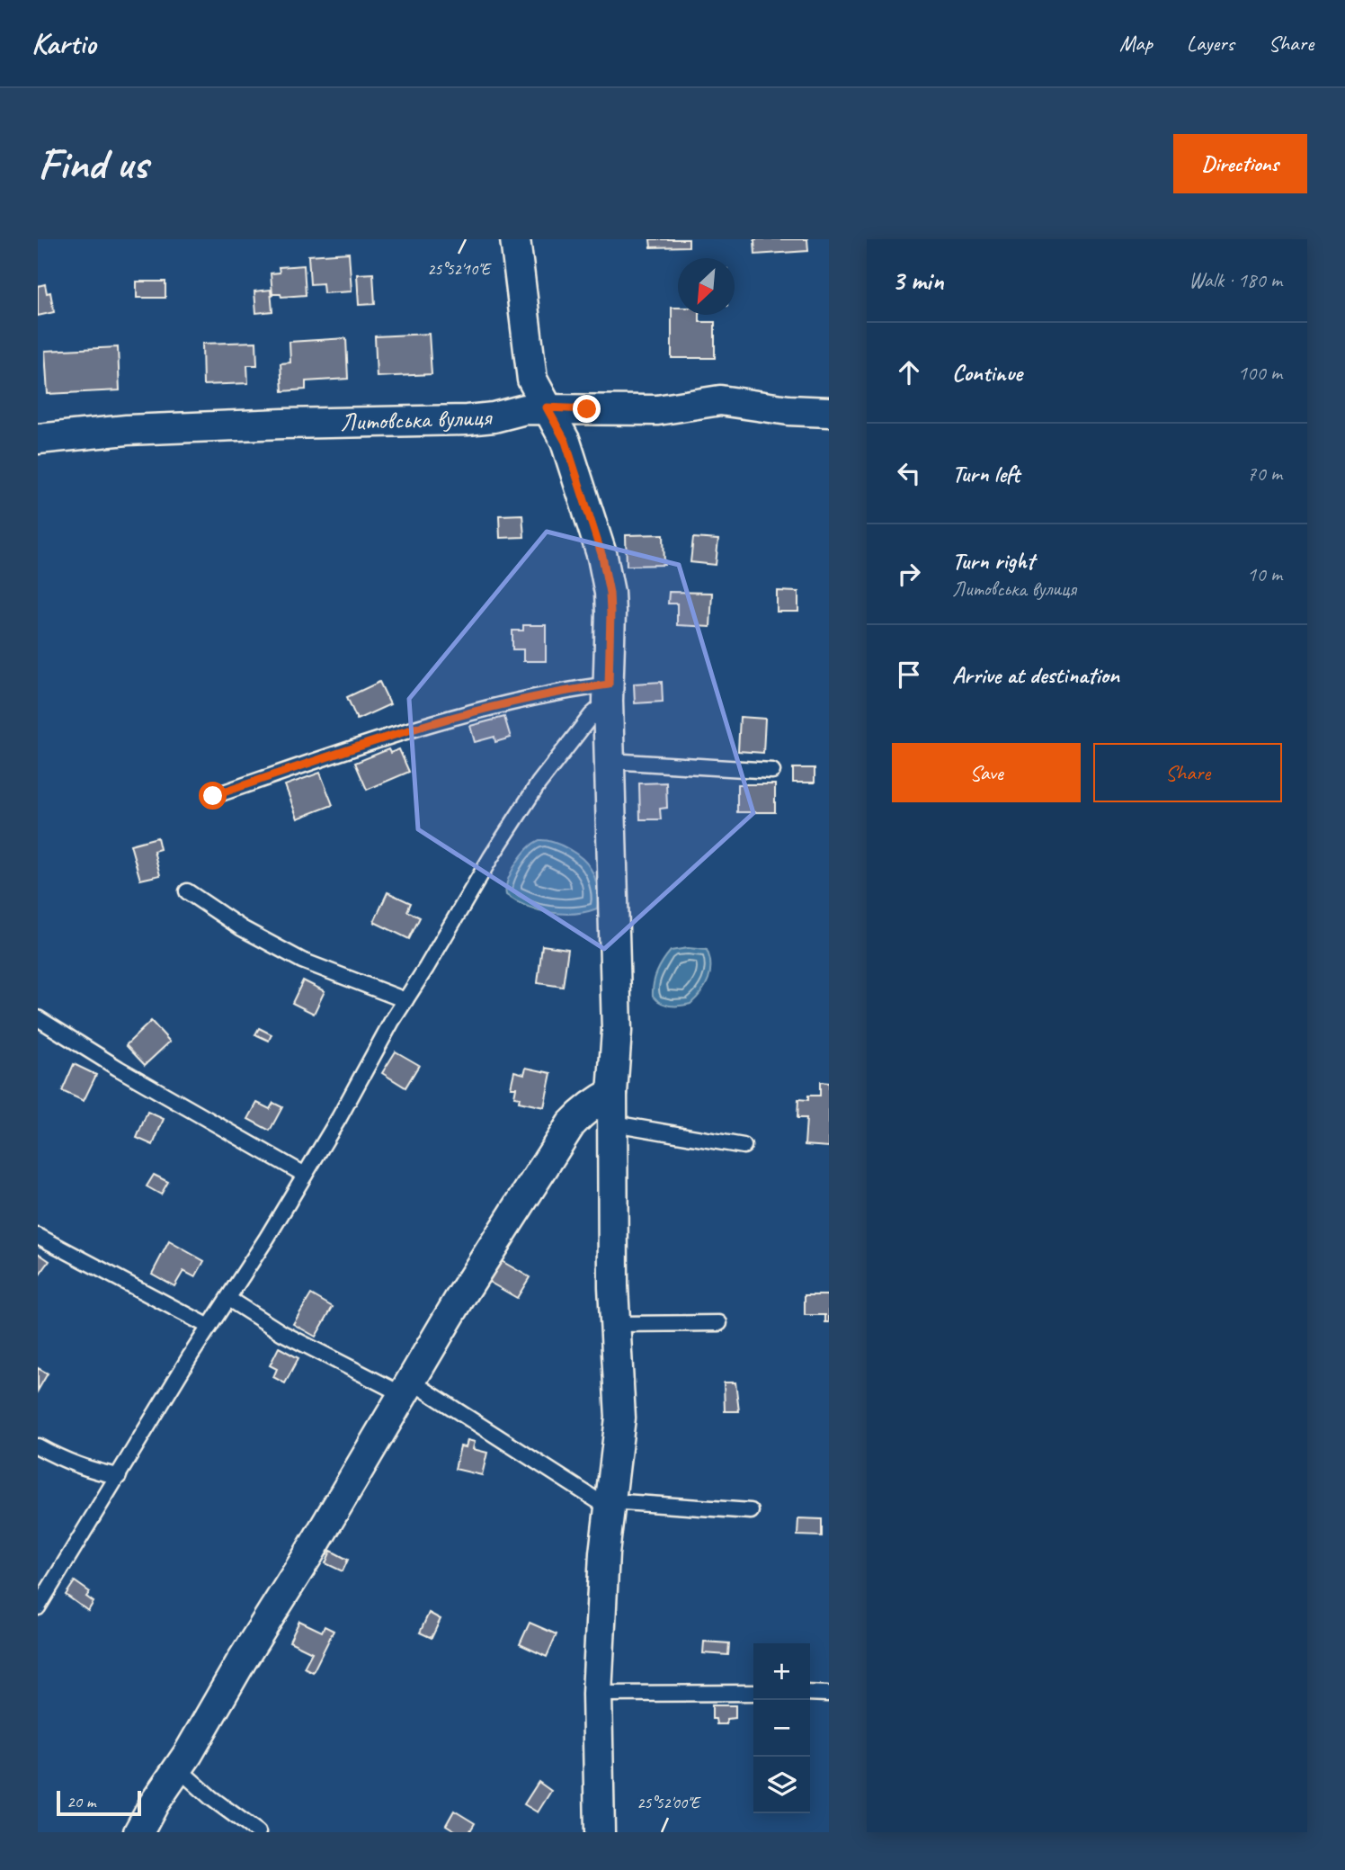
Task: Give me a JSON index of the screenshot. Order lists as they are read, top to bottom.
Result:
{
  "streets": {
    "street": ["Литовська вулиця"]
  },
  "scale_bar": "20 m",
  "north": "bottom left",
  "page": {
    "header": "Kartio",
    "nav": ["Map", "Layers", "Share"],
    "buttons": [
      "Directions",
      ["Save", "Share"]
    ],
    "title": "Find us",
    "heading": ["3 min", "Walk · 180 m"],
    "list": [
      ["Continue", "100 m"],
      ["Turn left", "70 m"],
      ["Turn right", "Литовська вулиця", "10 m"],
      "Arrive at destination"
    ],
    "map_buttons": ["+", "−"],
    "scale": "20 m"
  },
  "coordinates": ["25°52'10\"E", "25°52'00\"E"]
}
